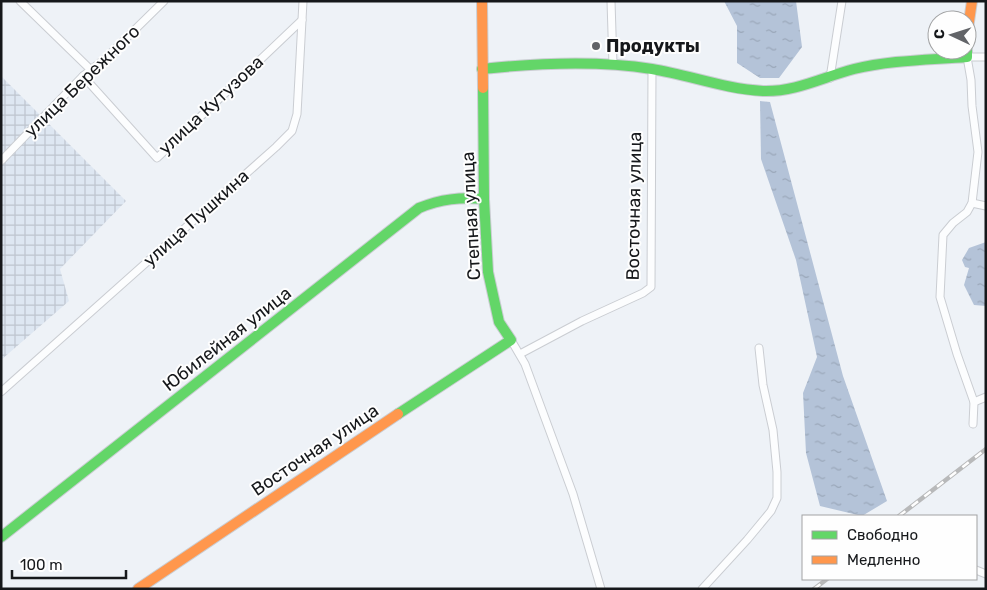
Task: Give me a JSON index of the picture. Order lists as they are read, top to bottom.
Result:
{
  "streets": {
    "street": [
      "улица Бережного",
      "улица Кутузова",
      "Восточная улица",
      "Степная улица",
      "улица Пушкина",
      "Юбилейная улица"
    ]
  },
  "crossings": [
    ["улица Бережного", "улица Кутузова"],
    ["улица Кутузова", "улица Пушкина"],
    ["Восточная улица", "Степная улица"],
    ["Степная улица", "Юбилейная улица"]
  ],
  "places": ["Продукты"],
  "legend": ["Свободно", "Медленно"],
  "scale_bar": "100 m",
  "north": "left"
}
